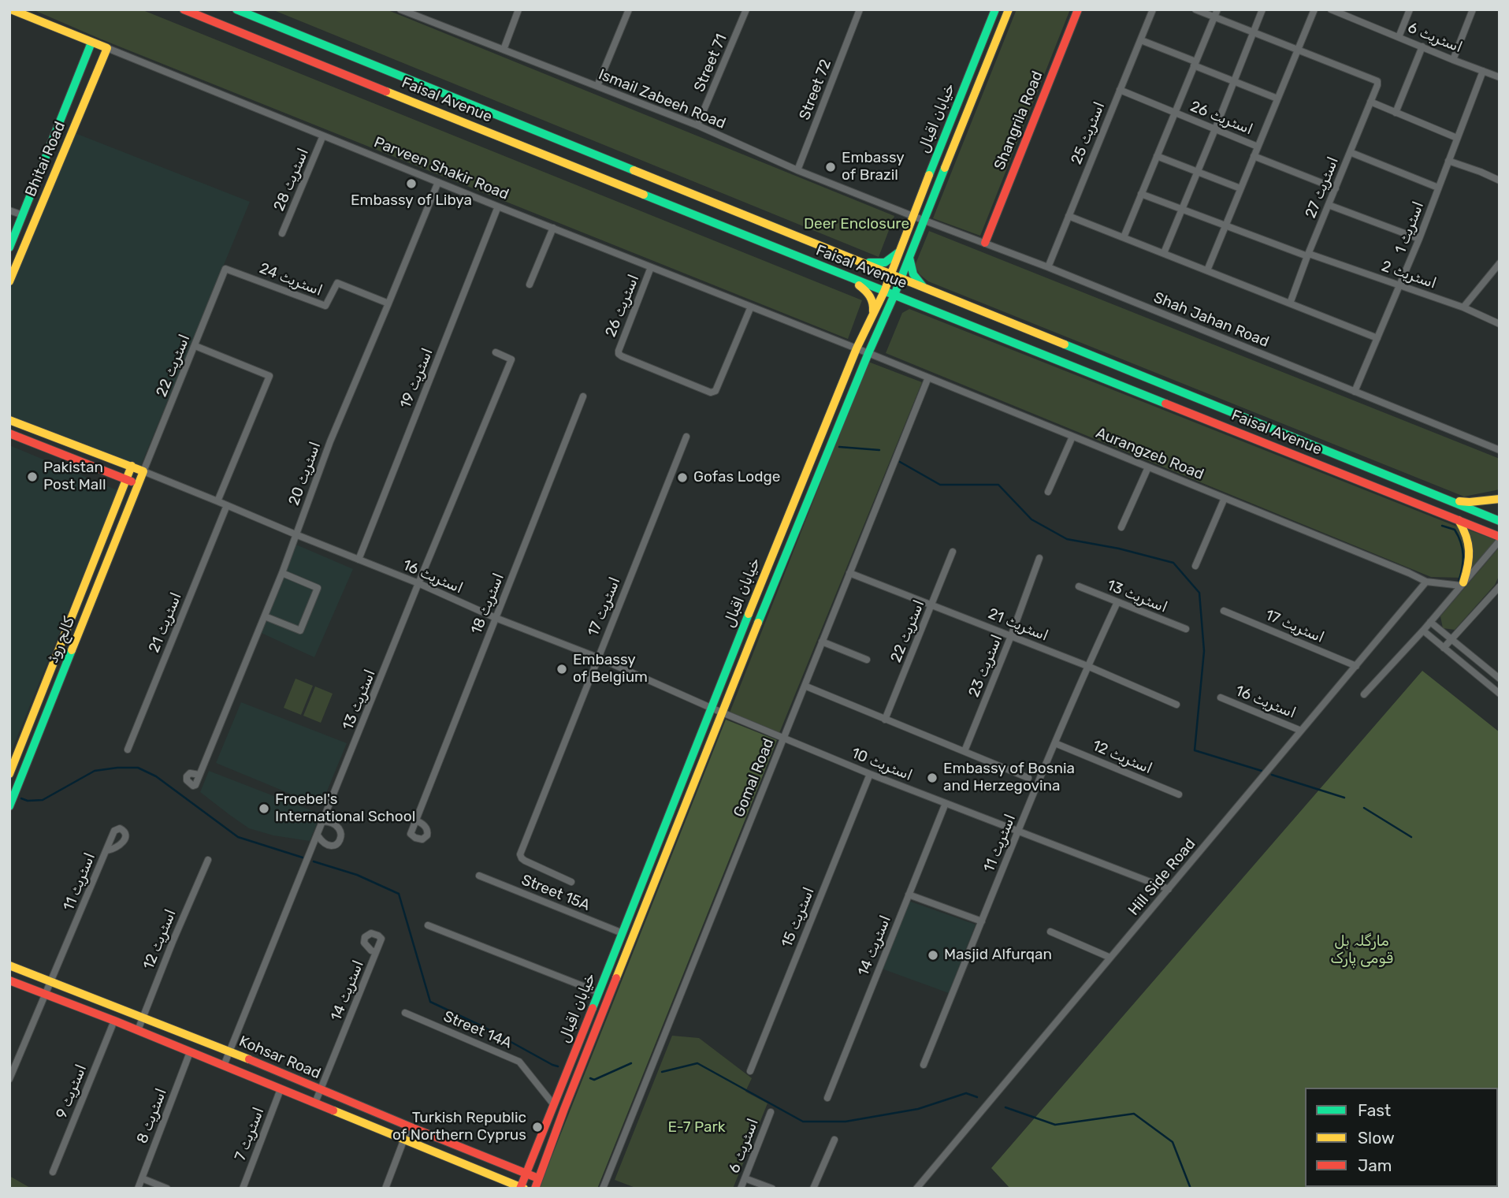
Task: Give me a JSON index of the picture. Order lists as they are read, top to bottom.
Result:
{
  "streets": {
    "main road": [
      "Faisal Avenue",
      "خیابان اقبال",
      "Shangrila Road",
      "Bhitai Road",
      "Parveen Shakir Road",
      "کالج روڈ",
      "Kohsar Road"
    ],
    "street": [
      "اسٹریٹ 6",
      "Street 71",
      "Street 72",
      "Ismail Zabeeh Road",
      "اسٹریٹ 26",
      "اسٹریٹ 25",
      "اسٹریٹ 28",
      "اسٹریٹ 27",
      "اسٹریٹ 1",
      "اسٹریٹ 2",
      "اسٹریٹ 24",
      "Shah Jahan Road",
      "اسٹریٹ 22",
      "اسٹریٹ 19",
      "Aurangzeb Road",
      "اسٹریٹ 20",
      "اسٹریٹ 16",
      "اسٹریٹ 13",
      "اسٹریٹ 18",
      "اسٹریٹ 17",
      "اسٹریٹ 21",
      "اسٹریٹ 23",
      "اسٹریٹ 12",
      "اسٹریٹ 10",
      "Gomal Road",
      "اسٹریٹ 11",
      "Hill Side Road",
      "Street 15A",
      "اسٹریٹ 15",
      "اسٹریٹ 14",
      "Street 14A",
      "اسٹریٹ 9",
      "اسٹریٹ 8",
      "اسٹریٹ 7"
    ]
  },
  "crossings": [
    ["اسٹریٹ 6", "اسٹریٹ 1"],
    ["Street 71", "Ismail Zabeeh Road"],
    ["Street 72", "Ismail Zabeeh Road"],
    ["Ismail Zabeeh Road", "خیابان اقبال"],
    ["Ismail Zabeeh Road", "Shah Jahan Road"],
    ["Faisal Avenue", "خیابان اقبال"],
    ["خیابان اقبال", "Parveen Shakir Road"],
    ["خیابان اقبال", "Shah Jahan Road"],
    ["خیابان اقبال", "Aurangzeb Road"],
    ["خیابان اقبال", "اسٹریٹ 16"],
    ["خیابان اقبال", "اسٹریٹ 10"],
    ["خیابان اقبال", "Street 15A"],
    ["خیابان اقبال", "Street 14A"],
    ["خیابان اقبال", "Kohsar Road"],
    ["اسٹریٹ 26", "اسٹریٹ 25"],
    ["اسٹریٹ 26", "Parveen Shakir Road"],
    ["اسٹریٹ 26", "اسٹریٹ 27"],
    ["Shangrila Road", "Shah Jahan Road"],
    ["اسٹریٹ 25", "Shah Jahan Road"],
    ["Bhitai Road", "Parveen Shakir Road"],
    ["Parveen Shakir Road", "اسٹریٹ 28"],
    ["Parveen Shakir Road", "اسٹریٹ 19"],
    ["Parveen Shakir Road", "Aurangzeb Road"],
    ["Parveen Shakir Road", "اسٹریٹ 20"],
    ["اسٹریٹ 27", "اسٹریٹ 2"],
    ["اسٹریٹ 1", "اسٹریٹ 2"],
    ["اسٹریٹ 1", "Shah Jahan Road"],
    ["اسٹریٹ 24", "اسٹریٹ 22"],
    ["اسٹریٹ 24", "اسٹریٹ 20"],
    ["اسٹریٹ 22", "اسٹریٹ 16"],
    ["اسٹریٹ 22", "اسٹریٹ 21"],
    ["اسٹریٹ 22", "کالج روڈ"],
    ["اسٹریٹ 19", "اسٹریٹ 16"],
    ["Aurangzeb Road", "Gomal Road"],
    ["Aurangzeb Road", "Hill Side Road"],
    ["اسٹریٹ 20", "اسٹریٹ 16"],
    ["اسٹریٹ 16", "اسٹریٹ 13"],
    ["اسٹریٹ 16", "اسٹریٹ 18"],
    ["اسٹریٹ 16", "اسٹریٹ 17"],
    ["اسٹریٹ 16", "اسٹریٹ 21"],
    ["اسٹریٹ 16", "کالج روڈ"],
    ["اسٹریٹ 16", "اسٹریٹ 10"],
    ["اسٹریٹ 16", "Hill Side Road"],
    ["اسٹریٹ 13", "اسٹریٹ 11"],
    ["اسٹریٹ 13", "Kohsar Road"],
    ["اسٹریٹ 17", "Hill Side Road"],
    ["اسٹریٹ 21", "اسٹریٹ 23"],
    ["اسٹریٹ 21", "Gomal Road"],
    ["اسٹریٹ 21", "اسٹریٹ 11"],
    ["اسٹریٹ 12", "اسٹریٹ 11"],
    ["اسٹریٹ 12", "Kohsar Road"],
    ["اسٹریٹ 10", "Gomal Road"],
    ["اسٹریٹ 10", "اسٹریٹ 11"],
    ["اسٹریٹ 10", "Hill Side Road"],
    ["اسٹریٹ 10", "اسٹریٹ 15"],
    ["اسٹریٹ 10", "اسٹریٹ 14"],
    ["اسٹریٹ 11", "Kohsar Road"],
    ["اسٹریٹ 14", "Kohsar Road"],
    ["Kohsar Road", "اسٹریٹ 9"],
    ["Kohsar Road", "اسٹریٹ 8"],
    ["Kohsar Road", "اسٹریٹ 7"]
  ],
  "parks": ["Deer Enclosure", "مارگلہ ہل قومی پارک", "E-7 Park"],
  "places": [
    "Embassy of Brazil",
    "Embassy of Libya",
    "Pakistan Post Mall",
    "Gofas Lodge",
    "Embassy of Belgium",
    "Embassy of Bosnia and Herzegovina",
    "Froebel's International School",
    "Masjid Alfurqan",
    "Turkish Republic of Northern Cyprus"
  ],
  "legend": ["Fast", "Slow", "Jam"]
}
